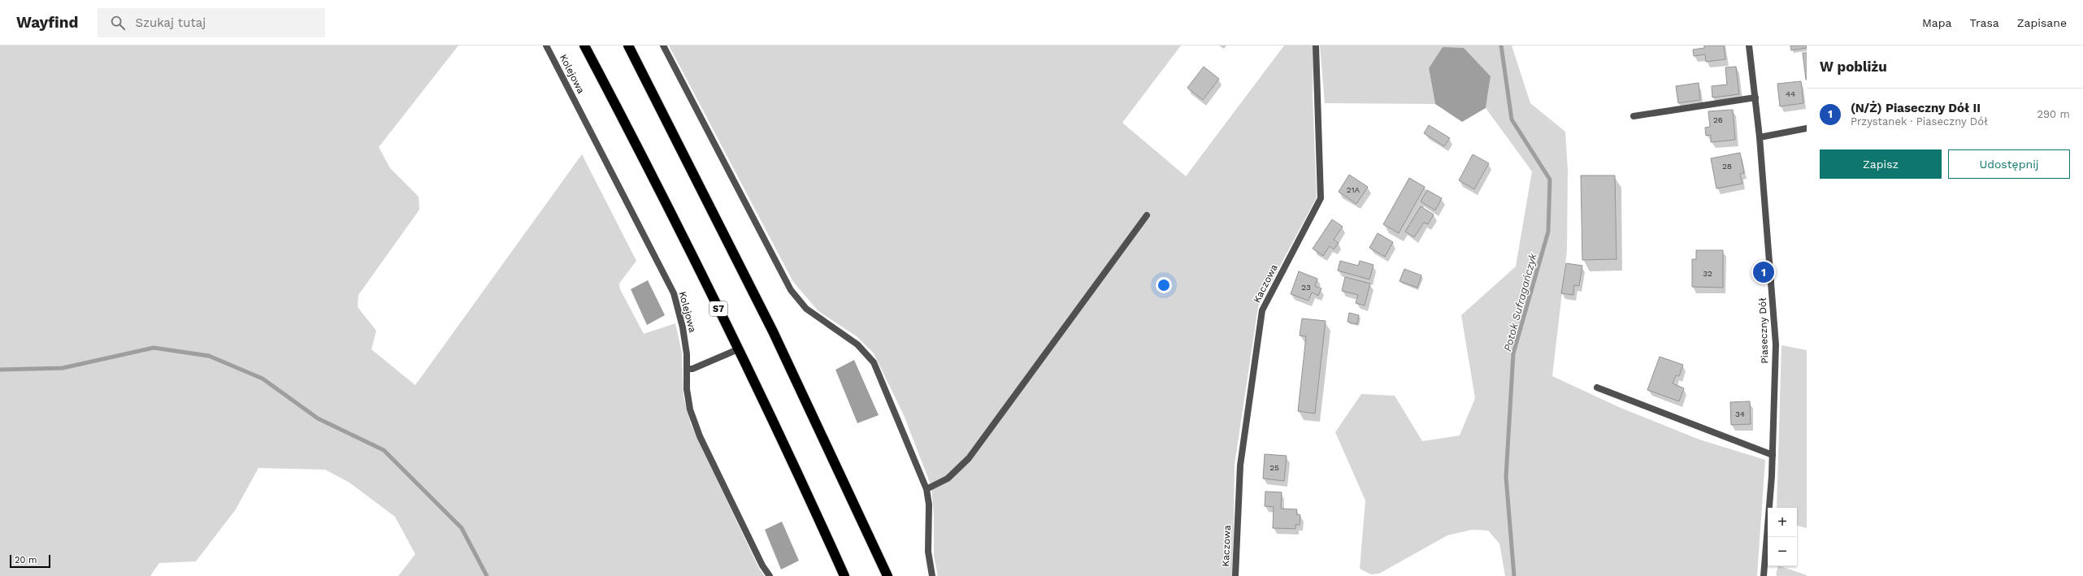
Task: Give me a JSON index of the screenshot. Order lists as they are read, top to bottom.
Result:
{
  "streets": {
    "highway": ["S7"],
    "street": ["Kolejowa", "Kaczowa", "Piaseczny Dół"]
  },
  "water": ["Potok Sufragańczyk"],
  "house_numbers": [
    "44",
    "26",
    "28",
    "21A",
    "32",
    "23",
    "34",
    "25"
  ],
  "scale_bar": "20 m",
  "page": {
    "header": "Wayfind",
    "search": "Szukaj tutaj",
    "nav": ["Mapa", "Trasa", "Zapisane"],
    "heading": "W pobliżu",
    "list": [
      {
        "mark": "1",
        "name": "(N/Ż) Piaseczny Dół II",
        "note": "Przystanek · Piaseczny Dół",
        "value": "290 m"
      }
    ],
    "buttons": ["Zapisz", "Udostępnij"],
    "pins": "1",
    "map_buttons": ["+", "−"],
    "scale": "20 m"
  }
}
